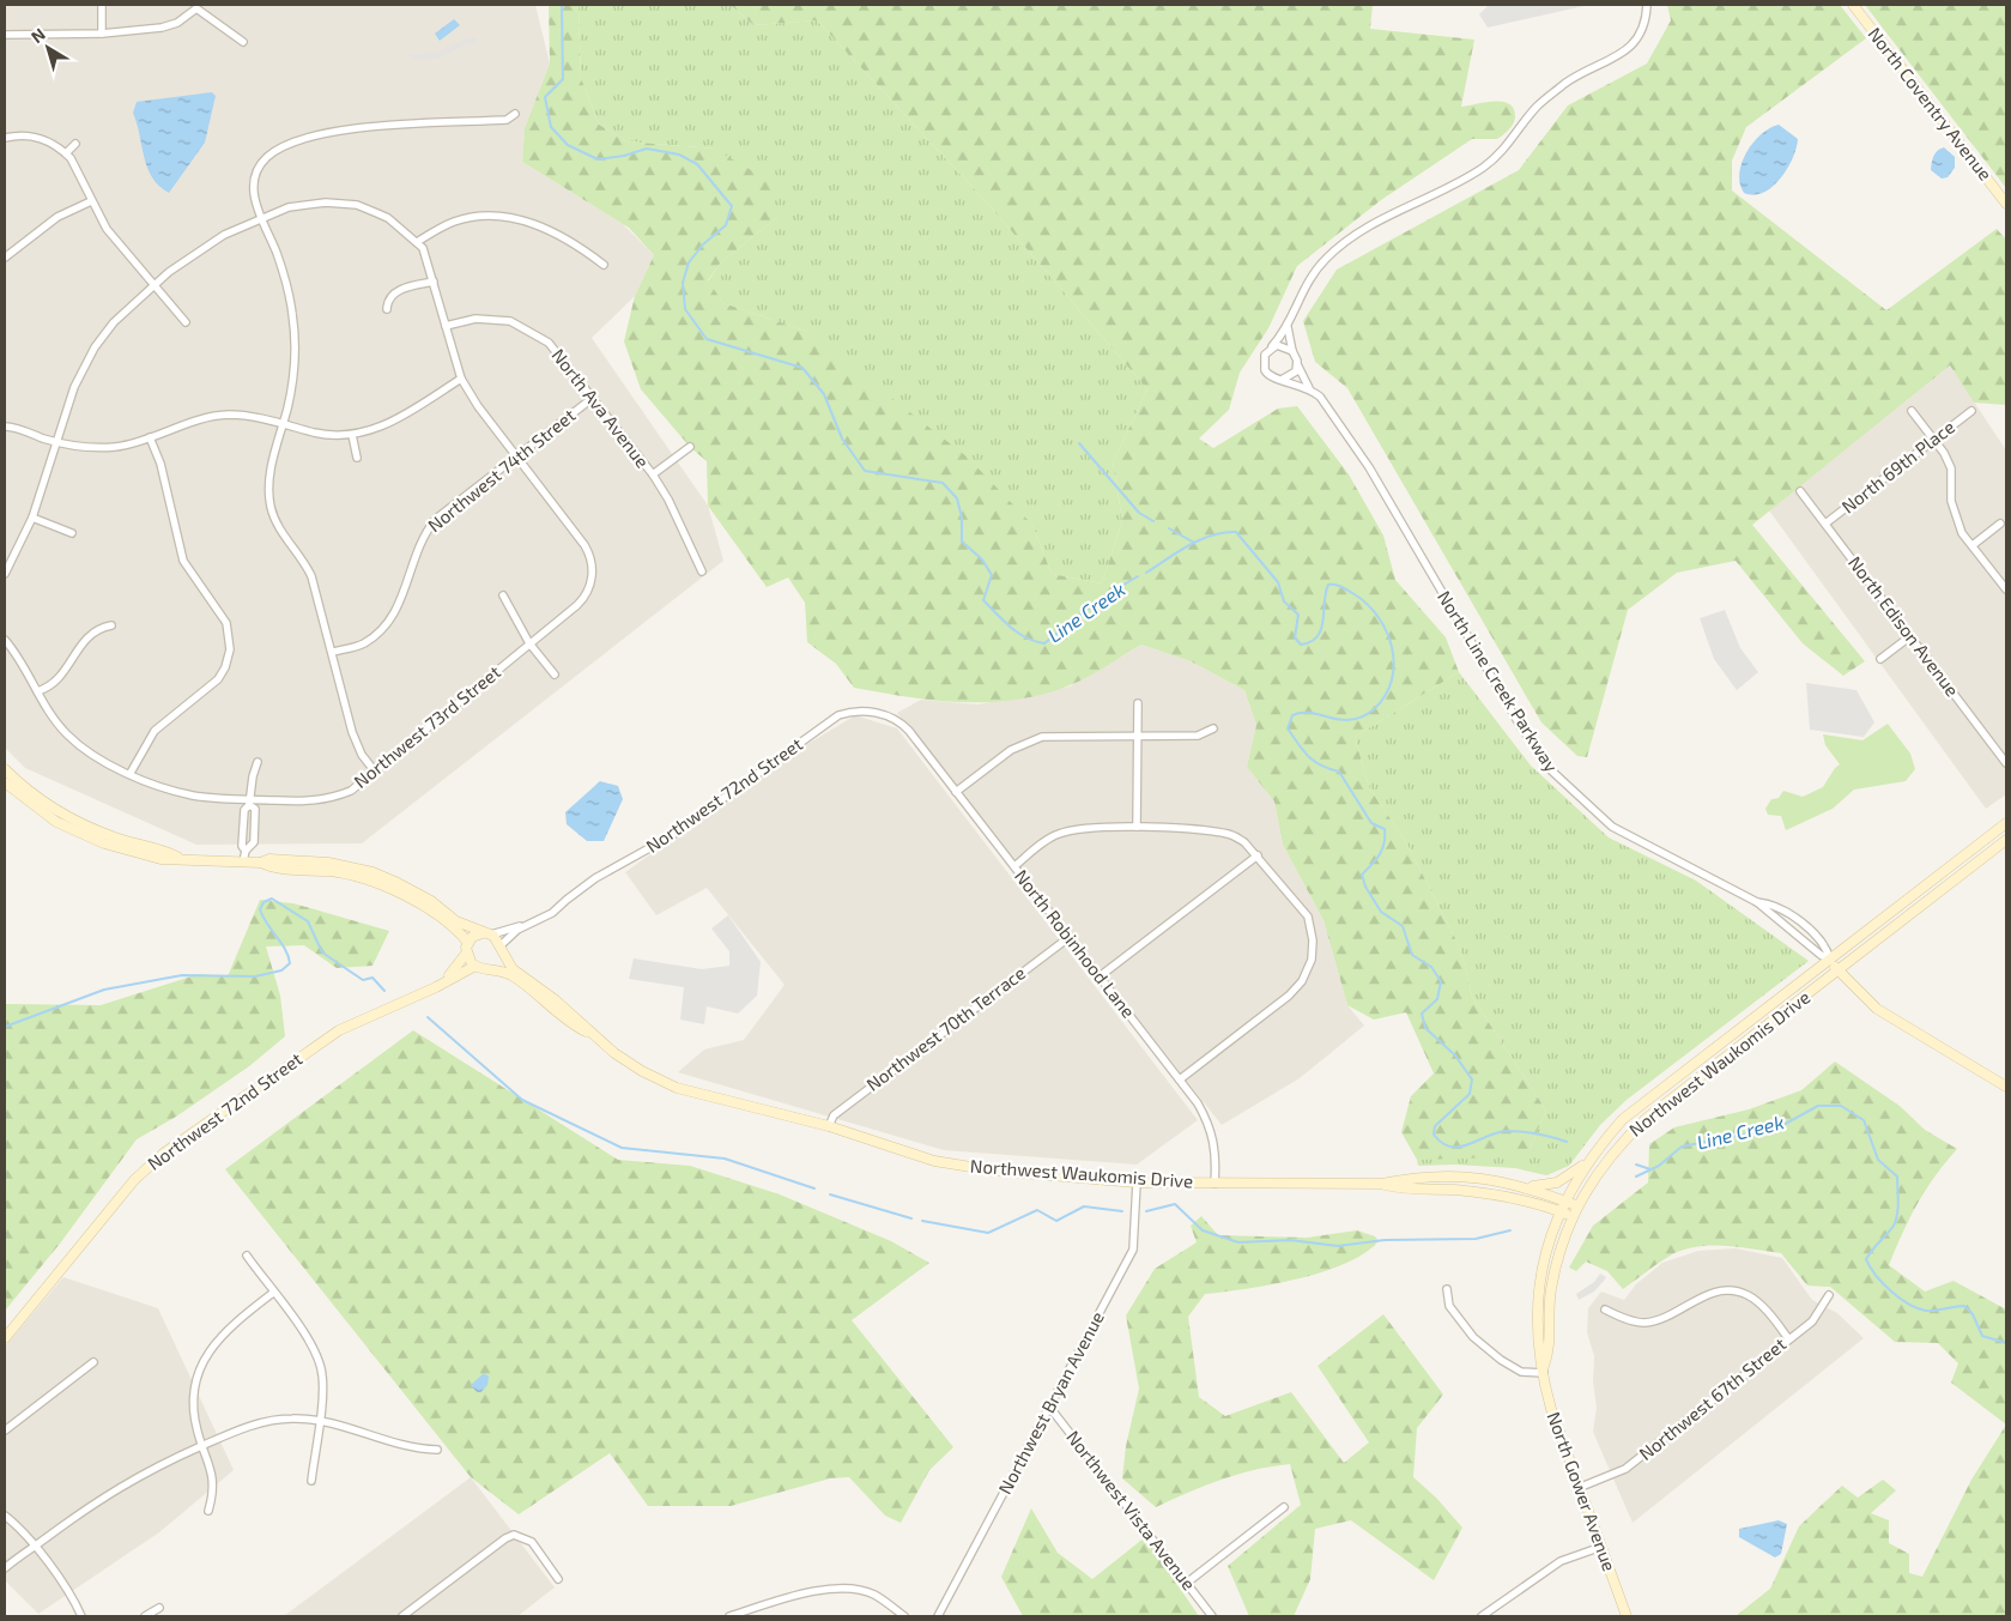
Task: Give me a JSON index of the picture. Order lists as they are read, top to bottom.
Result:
{
  "streets": {
    "main road": [
      "North Coventry Avenue",
      "Northwest 72nd Street",
      "Northwest Waukomis Drive",
      "North Gower Avenue"
    ],
    "street": [
      "North Ava Avenue",
      "North 69th Place",
      "Northwest 74th Street",
      "North Edison Avenue",
      "North Line Creek Parkway",
      "Northwest 73rd Street",
      "North Robinhood Lane",
      "Northwest 70th Terrace",
      "Northwest 67th Street",
      "Northwest Bryan Avenue",
      "Northwest Vista Avenue"
    ]
  },
  "crossings": [
    ["North Ava Avenue", "Northwest 74th Street"],
    ["North 69th Place", "North Edison Avenue"],
    ["Northwest 74th Street", "Northwest 73rd Street"],
    ["North Line Creek Parkway", "Northwest Waukomis Drive"],
    ["Northwest 72nd Street", "North Robinhood Lane"],
    ["Northwest 72nd Street", "Northwest Waukomis Drive"],
    ["North Robinhood Lane", "Northwest 70th Terrace"],
    ["North Robinhood Lane", "Northwest Waukomis Drive"],
    ["Northwest 70th Terrace", "Northwest Waukomis Drive"],
    ["Northwest Waukomis Drive", "Northwest Bryan Avenue"],
    ["Northwest Waukomis Drive", "North Gower Avenue"],
    ["Northwest 67th Street", "North Gower Avenue"],
    ["Northwest Bryan Avenue", "Northwest Vista Avenue"]
  ],
  "water": ["Line Creek"],
  "north": "top left"
}
